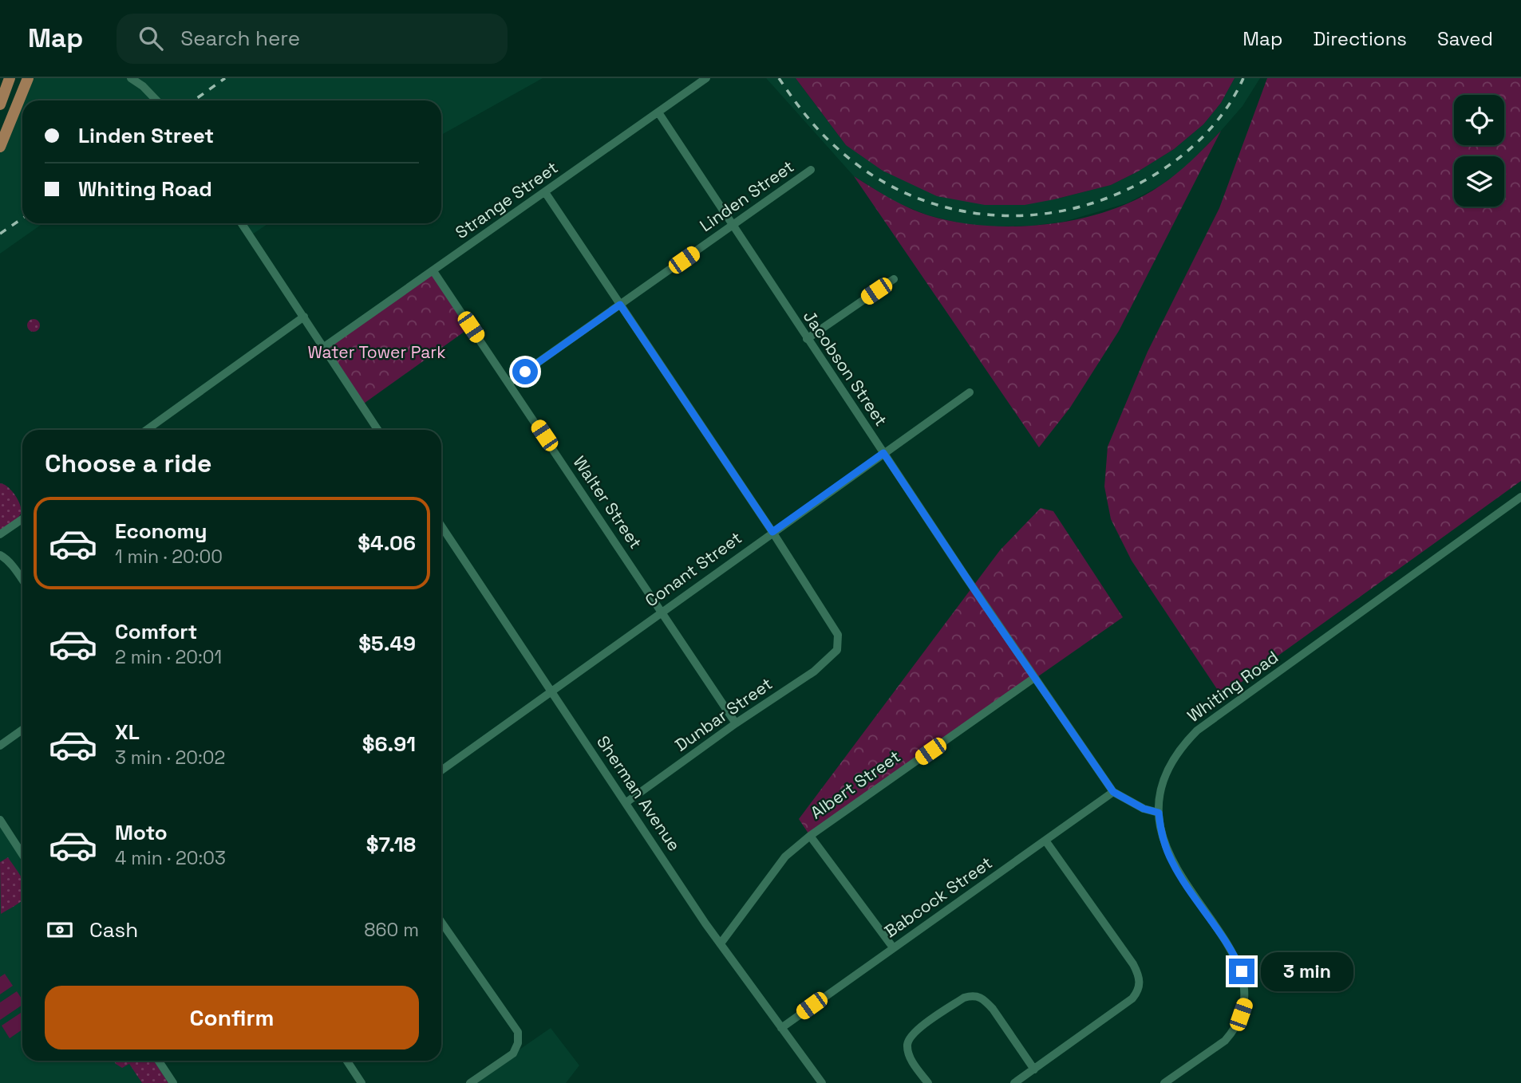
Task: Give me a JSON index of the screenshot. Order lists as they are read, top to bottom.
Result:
{
  "streets": {
    "street": [
      "Linden Street",
      "Strange Street",
      "Jacobson Street",
      "Walter Street",
      "Conant Street",
      "Whiting Road",
      "Dunbar Street",
      "Albert Street",
      "Sherman Avenue",
      "Babcock Street"
    ]
  },
  "crossings": [
    ["Linden Street", "Jacobson Street"],
    ["Linden Street", "Walter Street"],
    ["Strange Street", "Jacobson Street"],
    ["Strange Street", "Walter Street"],
    ["Jacobson Street", "Conant Street"],
    ["Jacobson Street", "Whiting Road"],
    ["Jacobson Street", "Albert Street"],
    ["Jacobson Street", "Babcock Street"],
    ["Walter Street", "Conant Street"],
    ["Walter Street", "Dunbar Street"],
    ["Conant Street", "Dunbar Street"],
    ["Conant Street", "Sherman Avenue"],
    ["Dunbar Street", "Sherman Avenue"],
    ["Albert Street", "Sherman Avenue"],
    ["Sherman Avenue", "Babcock Street"]
  ],
  "parks": ["Water Tower Park"],
  "page": {
    "header": "Map",
    "search": "Search here",
    "nav": ["Map", "Directions", "Saved"],
    "banner": ["Linden Street", "Whiting Road"],
    "heading": "Choose a ride",
    "list": [
      {
        "name": "Economy",
        "note": "1 min · 20:00",
        "value": "$4.06"
      },
      {
        "name": "Comfort",
        "note": "2 min · 20:01",
        "value": "$5.49"
      },
      {
        "name": "XL",
        "note": "3 min · 20:02",
        "value": "$6.91"
      },
      {
        "name": "Moto",
        "note": "4 min · 20:03",
        "value": "$7.18"
      }
    ],
    "pay": ["Cash", "860 m"],
    "bubble": "3 min",
    "buttons": "Confirm"
  }
}
